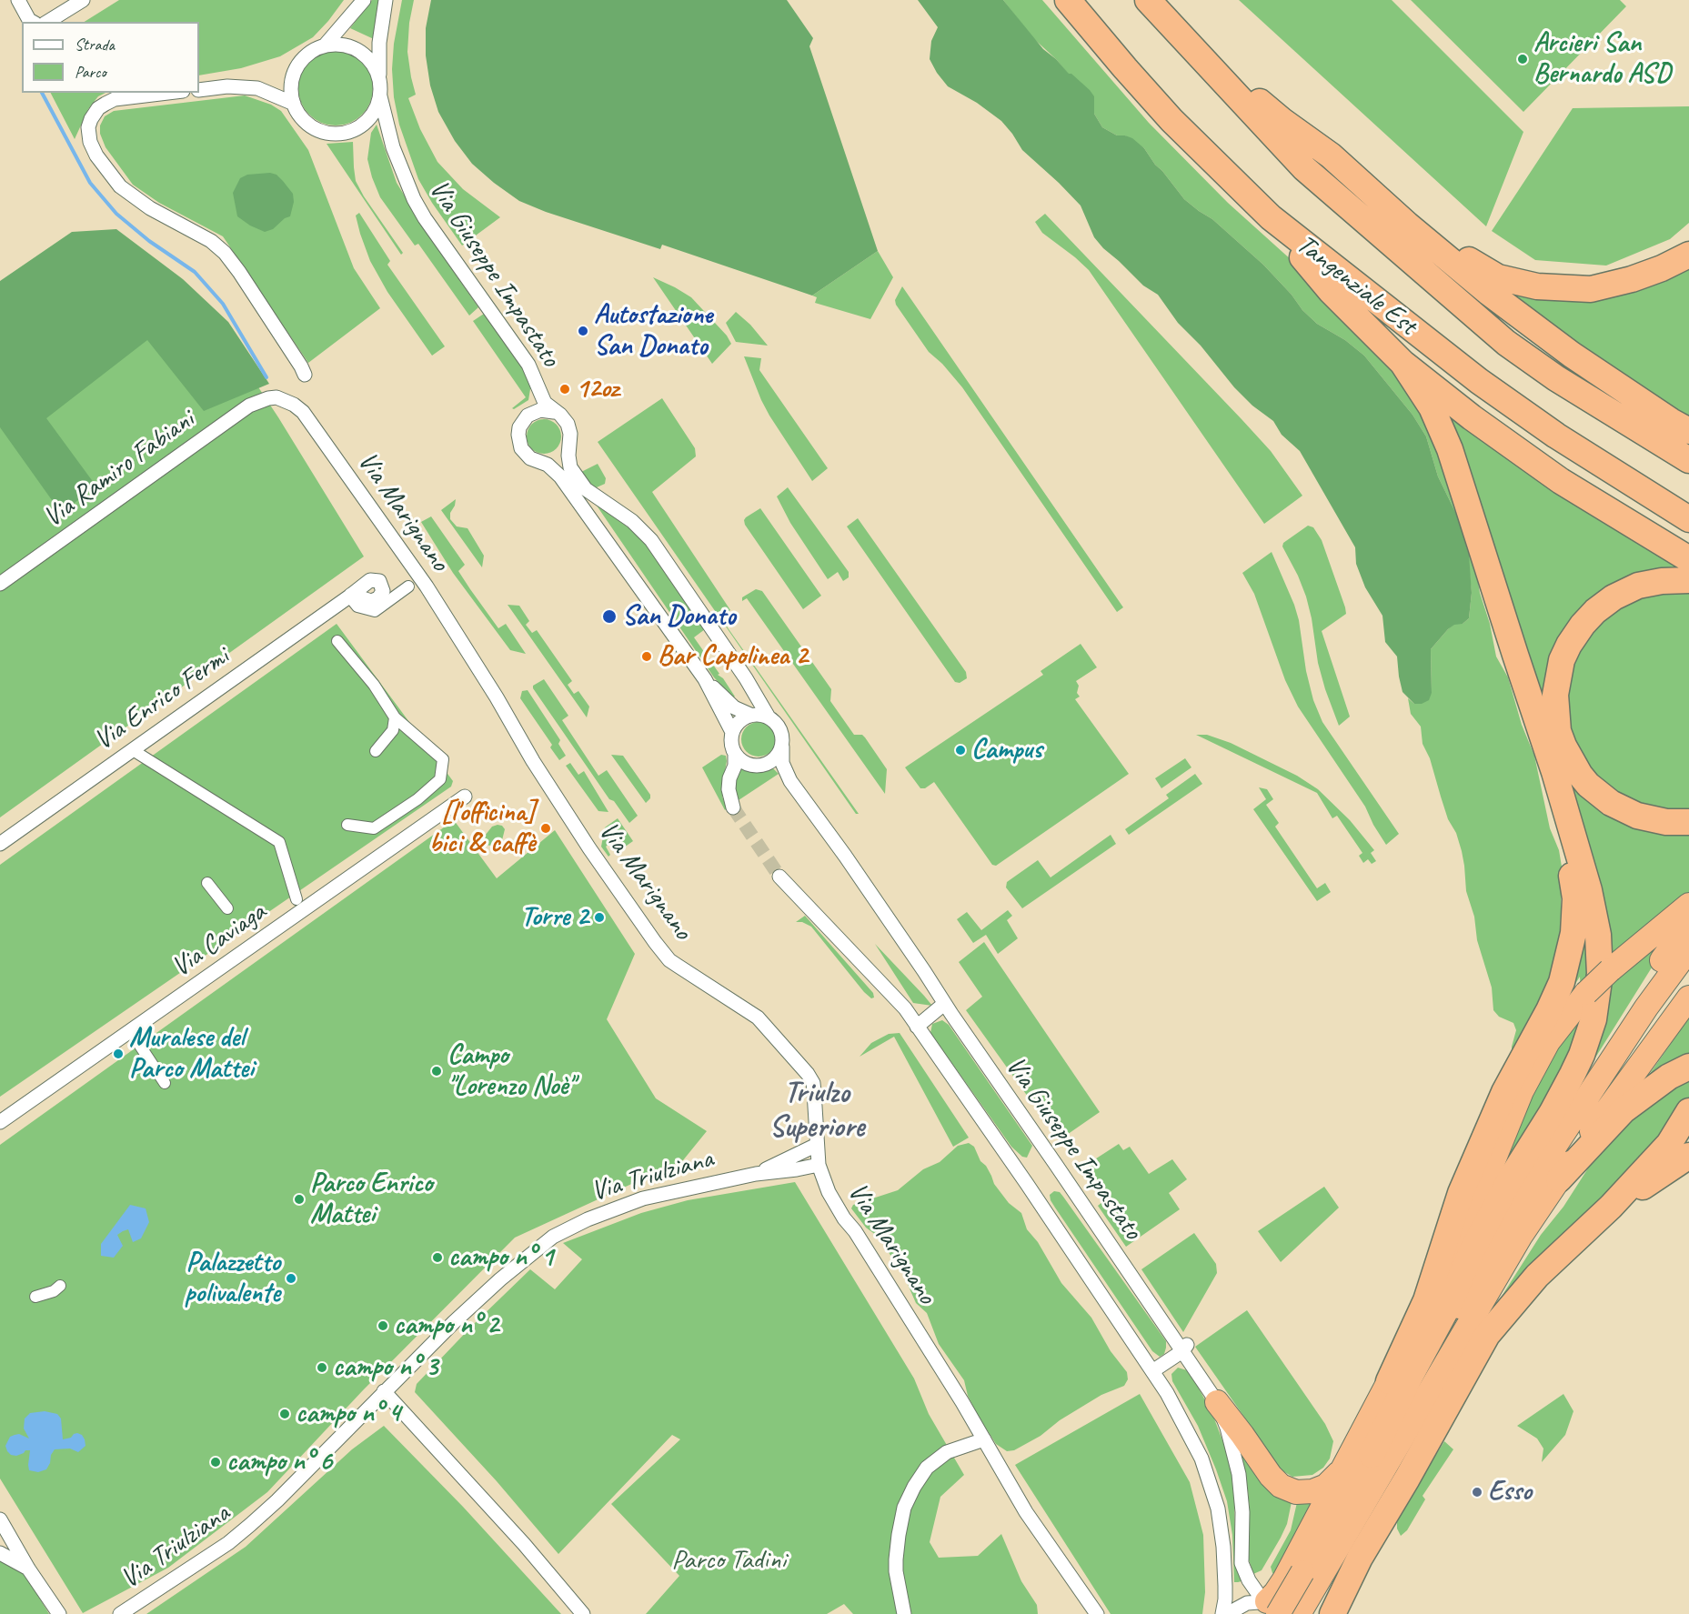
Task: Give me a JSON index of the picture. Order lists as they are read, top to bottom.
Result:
{
  "streets": {
    "highway": ["Tangenziale Est"],
    "street": [
      "Via Giuseppe Impastato",
      "Via Ramiro Fabiani",
      "Via Marignano",
      "Via Enrico Fermi",
      "Via Caviaga",
      "Via Triulziana"
    ]
  },
  "crossings": [
    ["Via Ramiro Fabiani", "Via Marignano"],
    ["Via Marignano", "Via Triulziana"]
  ],
  "districts": ["Triulzo Superiore"],
  "parks": ["Parco Tadini"],
  "places": [
    "Arcieri San Bernardo ASD",
    "Autostazione San Donato",
    "12oz",
    "San Donato",
    "Bar Capolinea 2",
    "Campus",
    "[l'officina] bici & caffè",
    "Torre 2",
    "Muralese del Parco Mattei",
    "Campo \"Lorenzo Noè\"",
    "Parco Enrico Mattei",
    "campo n° 1",
    "Palazzetto polivalente",
    "campo n° 2",
    "campo n° 3",
    "campo n° 4",
    "campo n° 6",
    "Esso"
  ],
  "legend": ["Strada", "Parco"]
}
